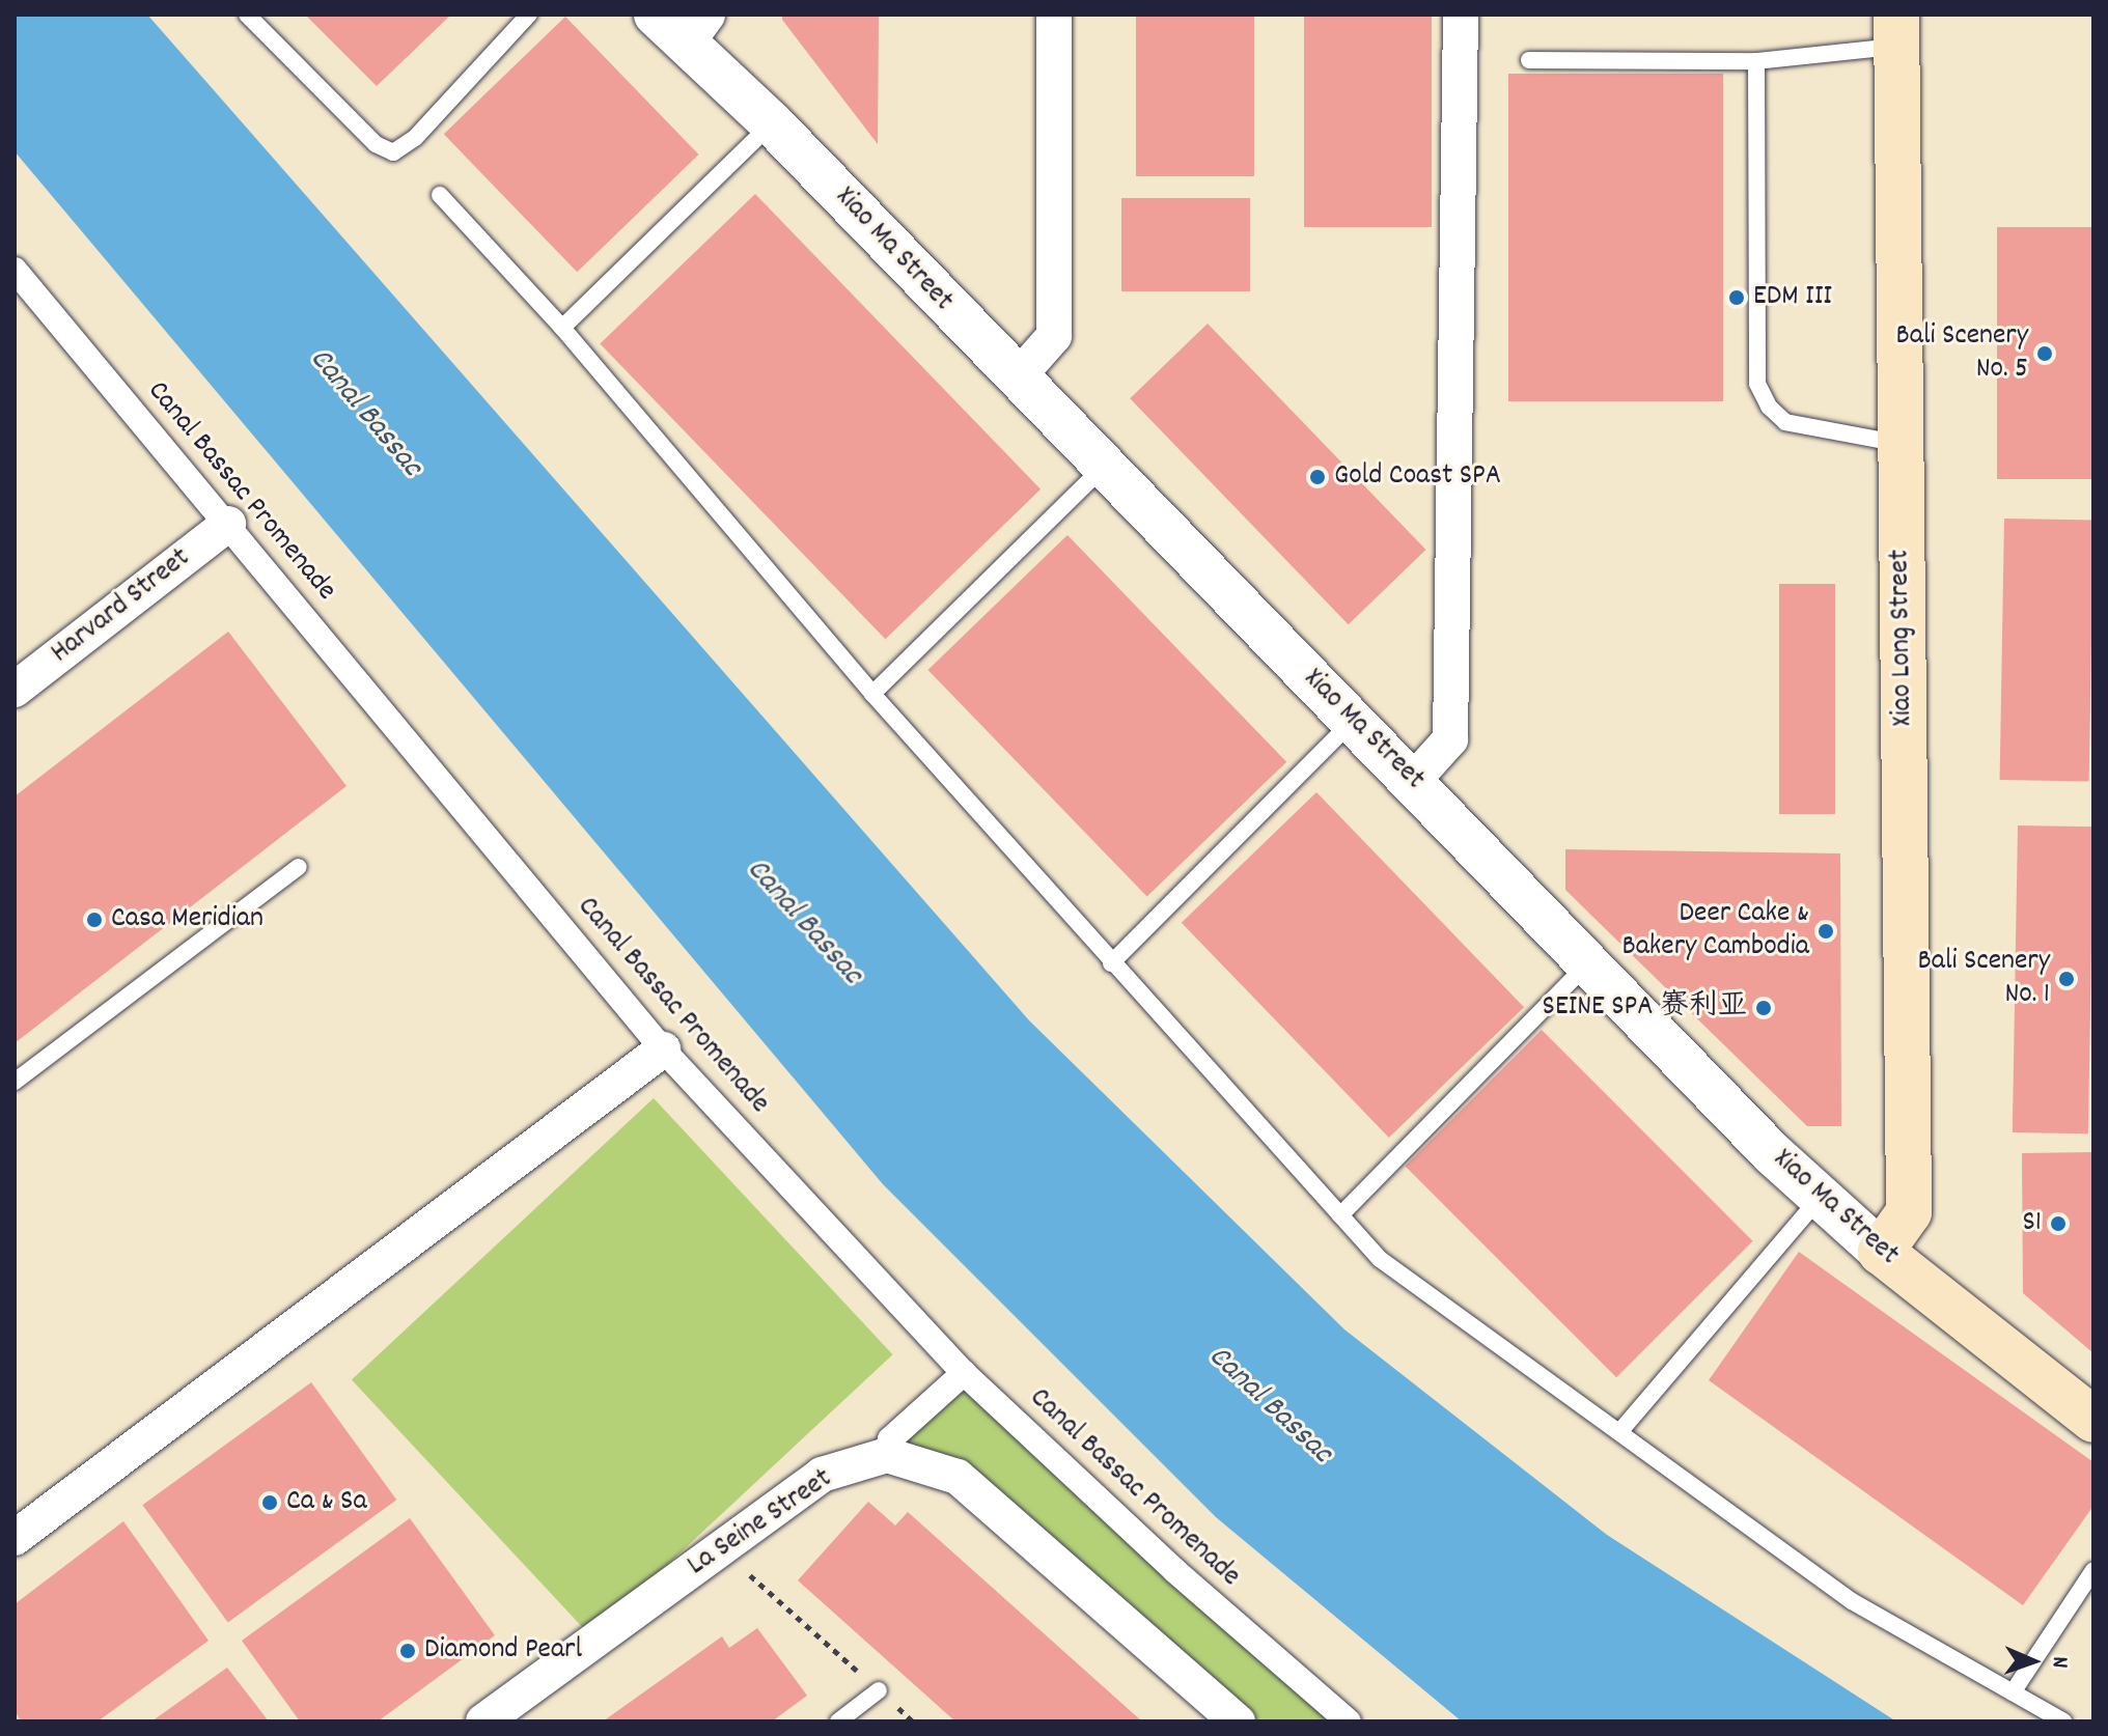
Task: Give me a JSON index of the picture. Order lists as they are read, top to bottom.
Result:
{
  "streets": {
    "main road": ["Xiao Ma Street", "Xiao Long Street"],
    "street": ["Canal Bassac Promenade", "Harvard Street", "La Seine Street"]
  },
  "crossings": [
    ["Xiao Ma Street", "Xiao Long Street"],
    ["Canal Bassac Promenade", "Harvard Street"]
  ],
  "water": ["Canal Bassac"],
  "places": [
    "EDM III",
    "Bali Scenery No. 5",
    "Gold Coast SPA",
    "Casa Meridian",
    "Deer Cake & Bakery Cambodia",
    "Bali Scenery No. 1",
    "SEINE SPA 赛利亚",
    "S1",
    "Ca & Sa",
    "Diamond Pearl"
  ],
  "north": "right"
}
